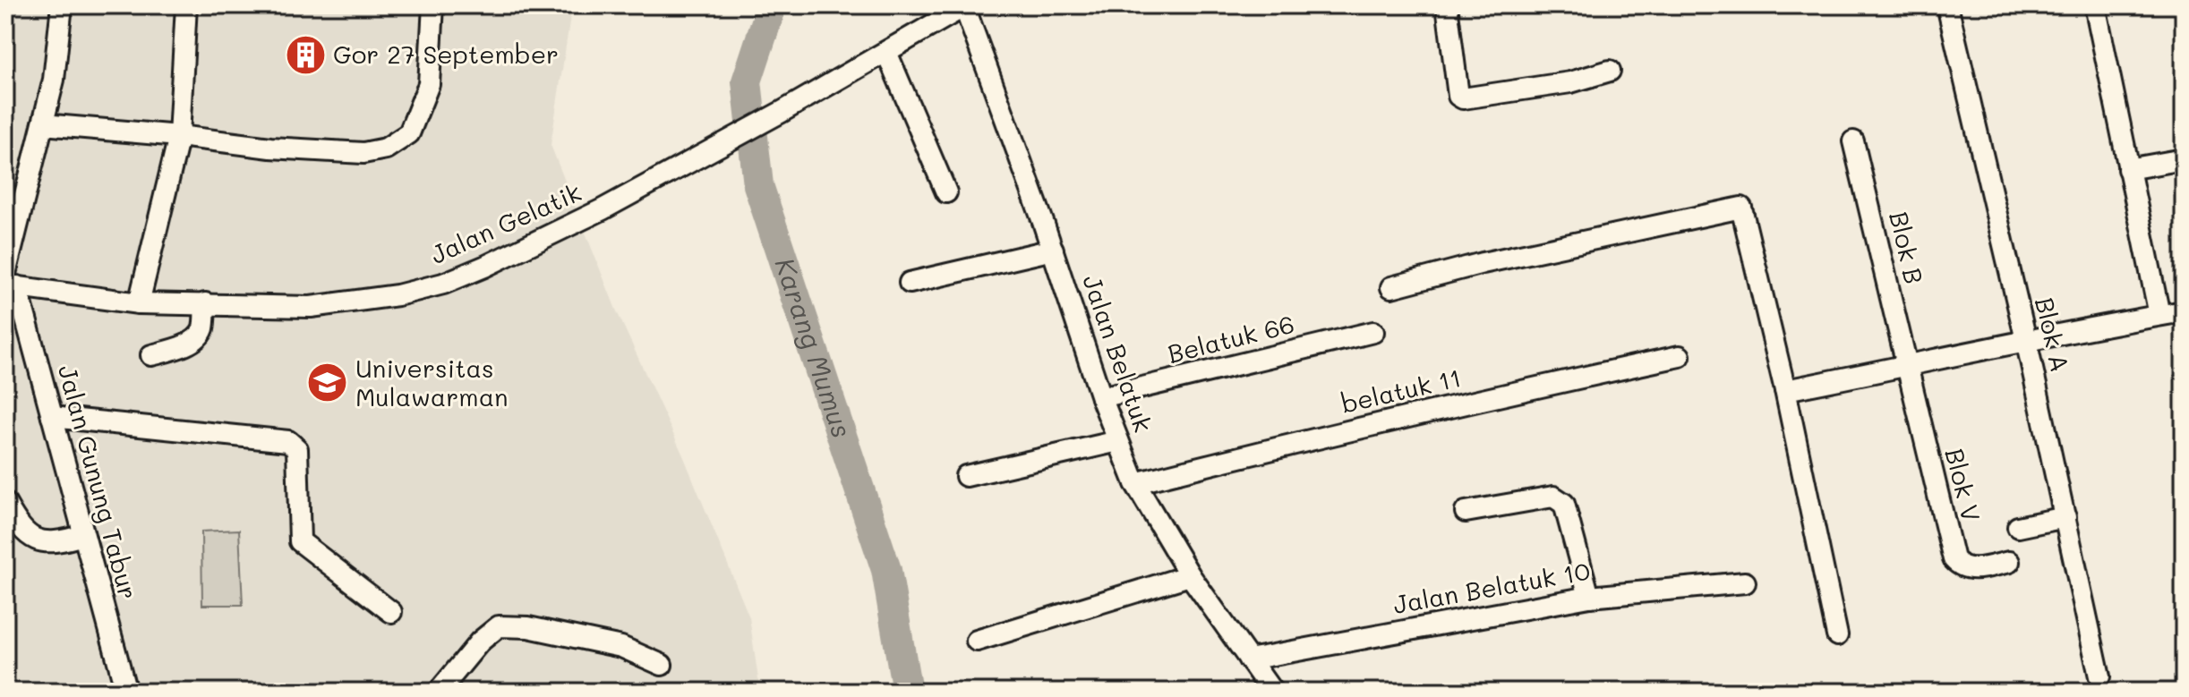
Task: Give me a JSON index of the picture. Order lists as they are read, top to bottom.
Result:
{
  "streets": {
    "street": [
      "Jalan Gelatik",
      "Blok B",
      "Blok A",
      "Belatuk 66",
      "Jalan Belatuk",
      "belatuk 11",
      "Jalan Gunung Tabur",
      "Blok V",
      "Jalan Belatuk 10"
    ]
  },
  "crossings": [
    ["Jalan Gelatik", "Jalan Belatuk"],
    ["Jalan Gelatik", "Jalan Gunung Tabur"],
    ["Blok B", "Blok V"],
    ["Belatuk 66", "Jalan Belatuk"],
    ["Jalan Belatuk", "belatuk 11"],
    ["Jalan Belatuk", "Jalan Belatuk 10"]
  ],
  "water": ["Karang Mumus"],
  "places": {
    "building": ["Gor 27 September"],
    "school or university": ["Universitas Mulawarman"]
  }
}
